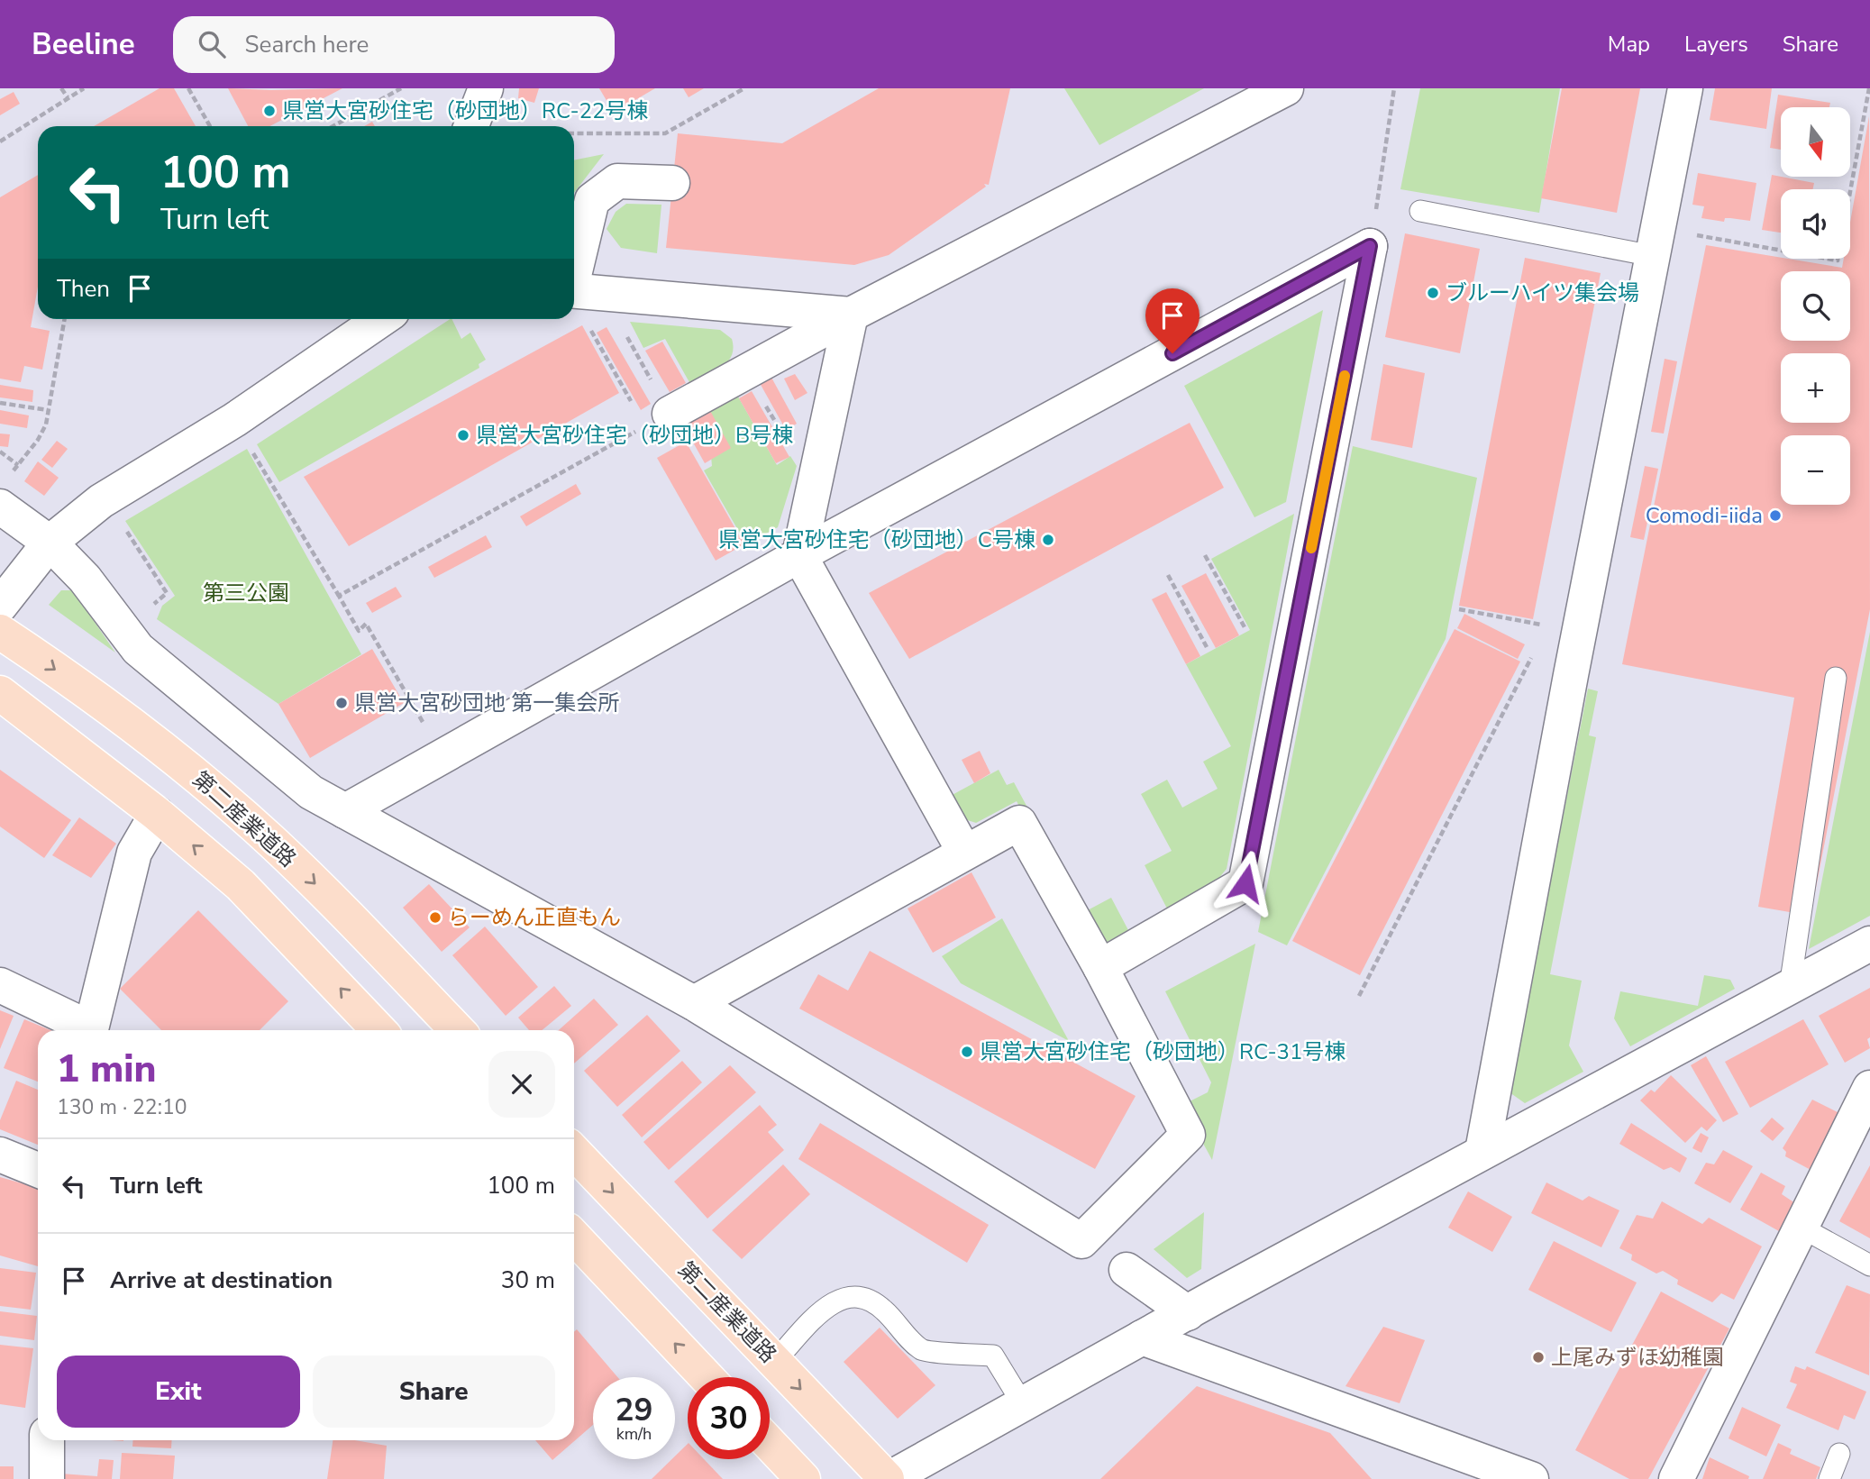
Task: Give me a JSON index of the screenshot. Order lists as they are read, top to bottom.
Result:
{
  "streets": {
    "main road": ["第二産業道路"]
  },
  "parks": ["第三公園"],
  "places": [
    "県営大宮砂住宅（砂団地）RC-22号棟",
    "ブルーハイツ集会場",
    "県営大宮砂住宅（砂団地）B号棟",
    "Comodi-iida",
    "県営大宮砂住宅（砂団地）C号棟",
    "県営大宮砂団地 第一集会所",
    "らーめん正直もん",
    "県営大宮砂住宅（砂団地）RC-31号棟",
    "上尾みずほ幼稚園"
  ],
  "north": "bottom",
  "page": {
    "header": "Beeline",
    "search": "Search here",
    "nav": ["Map", "Layers", "Share"],
    "map_buttons": ["+", "−"],
    "turn": ["100 m", "Turn left"],
    "then": "Then",
    "heading": ["1 min", "130 m · 22:10"],
    "list": [
      {
        "name": "Turn left",
        "value": "100 m"
      },
      {
        "name": "Arrive at destination",
        "value": "30 m"
      }
    ],
    "buttons": ["Exit", "Share"],
    "speed": "29 km/h",
    "limit": "30"
  }
}
